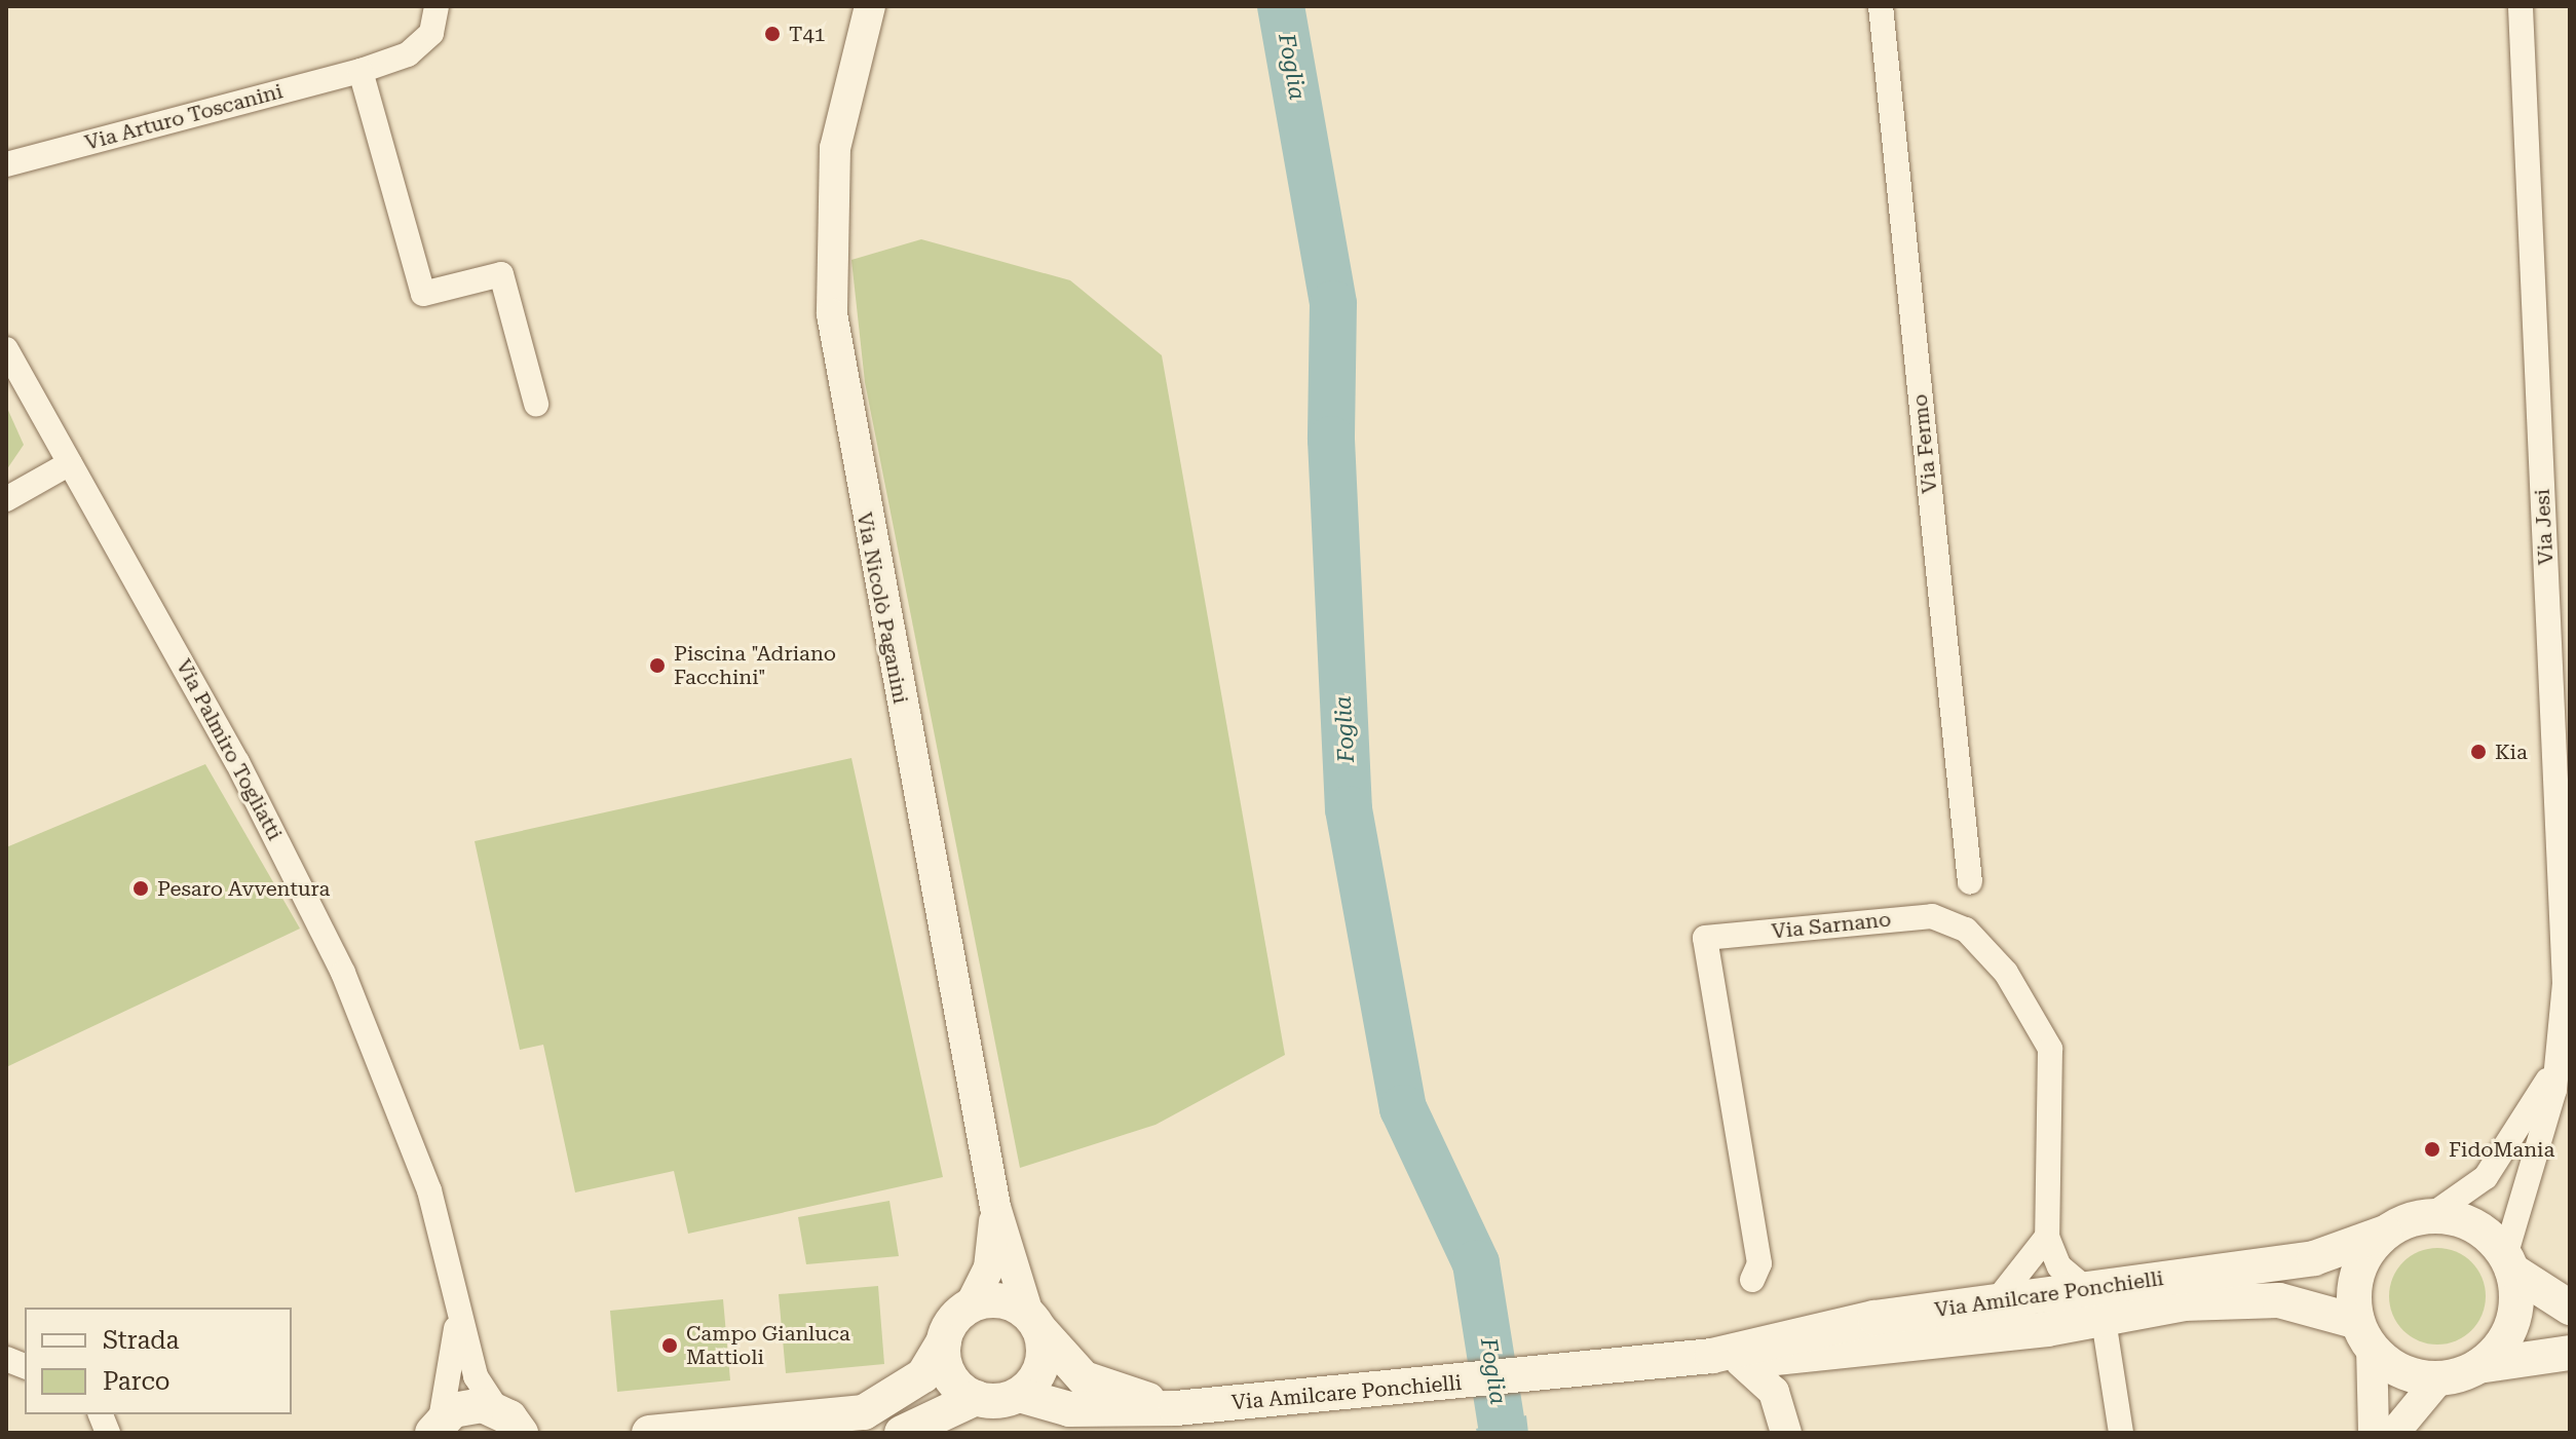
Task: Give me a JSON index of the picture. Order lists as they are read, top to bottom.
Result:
{
  "streets": {
    "main road": ["Via Amilcare Ponchielli"],
    "street": [
      "Via Arturo Toscanini",
      "Via Fermo",
      "Via Jesi",
      "Via Nicolò Paganini",
      "Via Palmiro Togliatti",
      "Via Sarnano"
    ]
  },
  "crossings": [
    ["Via Jesi", "Via Amilcare Ponchielli"],
    ["Via Nicolò Paganini", "Via Amilcare Ponchielli"],
    ["Via Sarnano", "Via Amilcare Ponchielli"]
  ],
  "water": ["Foglia"],
  "places": [
    "T41",
    "Piscina \"Adriano Facchini\"",
    "Kia",
    "Pesaro Avventura",
    "FidoMania",
    "Campo Gianluca Mattioli"
  ],
  "legend": ["Strada", "Parco"]
}
